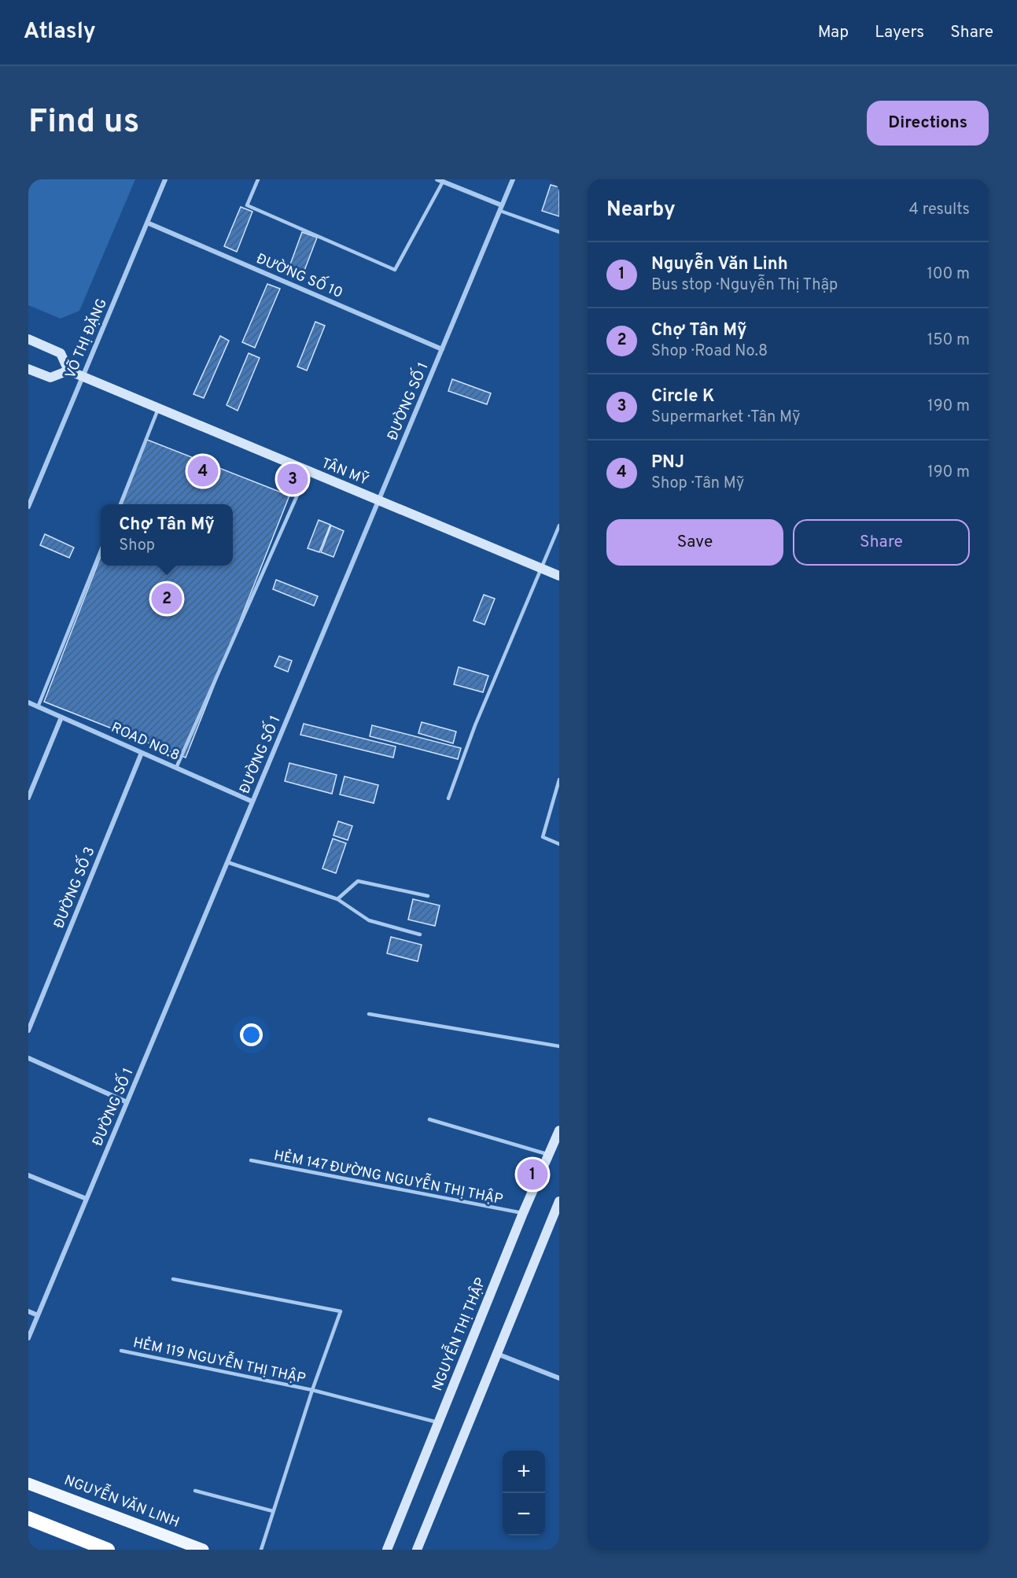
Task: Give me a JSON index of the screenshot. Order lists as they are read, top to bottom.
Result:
{
  "streets": {
    "main road": ["TÂN MỸ", "NGUYỄN THỊ THẬP", "NGUYỄN VĂN LINH"],
    "street": [
      "ĐƯỜNG SỐ 10",
      "VÕ THỊ ĐẶNG",
      "ĐƯỜNG SỐ 1",
      "ROAD NO.8",
      "ĐƯỜNG SỐ 3"
    ],
    "lane": ["HẺM 147 ĐƯỜNG NGUYỄN THỊ THẬP", "HẺM 119 NGUYỄN THỊ THẬP"]
  },
  "crossings": [
    ["ĐƯỜNG SỐ 10", "VÕ THỊ ĐẶNG"],
    ["ĐƯỜNG SỐ 10", "ĐƯỜNG SỐ 1"],
    ["VÕ THỊ ĐẶNG", "TÂN MỸ"],
    ["ĐƯỜNG SỐ 1", "TÂN MỸ"],
    ["ĐƯỜNG SỐ 1", "ROAD NO.8"],
    ["ROAD NO.8", "ĐƯỜNG SỐ 3"],
    ["HẺM 147 ĐƯỜNG NGUYỄN THỊ THẬP", "NGUYỄN THỊ THẬP"],
    ["NGUYỄN THỊ THẬP", "HẺM 119 NGUYỄN THỊ THẬP"]
  ],
  "page": {
    "header": "Atlasly",
    "nav": ["Map", "Layers", "Share"],
    "buttons": [
      "Directions",
      ["Save", "Share"]
    ],
    "title": "Find us",
    "heading": ["Nearby", "4 results"],
    "list": [
      {
        "mark": "1",
        "name": "Nguyễn Văn Linh",
        "note": "Bus stop · Nguyễn Thị Thập",
        "value": "100 m"
      },
      {
        "mark": "2",
        "name": "Chợ Tân Mỹ",
        "note": "Shop · Road No.8",
        "value": "150 m"
      },
      {
        "mark": "3",
        "name": "Circle K",
        "note": "Supermarket · Tân Mỹ",
        "value": "190 m"
      },
      {
        "mark": "4",
        "name": "PNJ",
        "note": "Shop · Tân Mỹ",
        "value": "190 m"
      }
    ],
    "pins": [
      "4",
      "3",
      "2",
      "1"
    ],
    "popup": ["Chợ Tân Mỹ", "Shop"],
    "map_buttons": ["+", "−"]
  }
}
